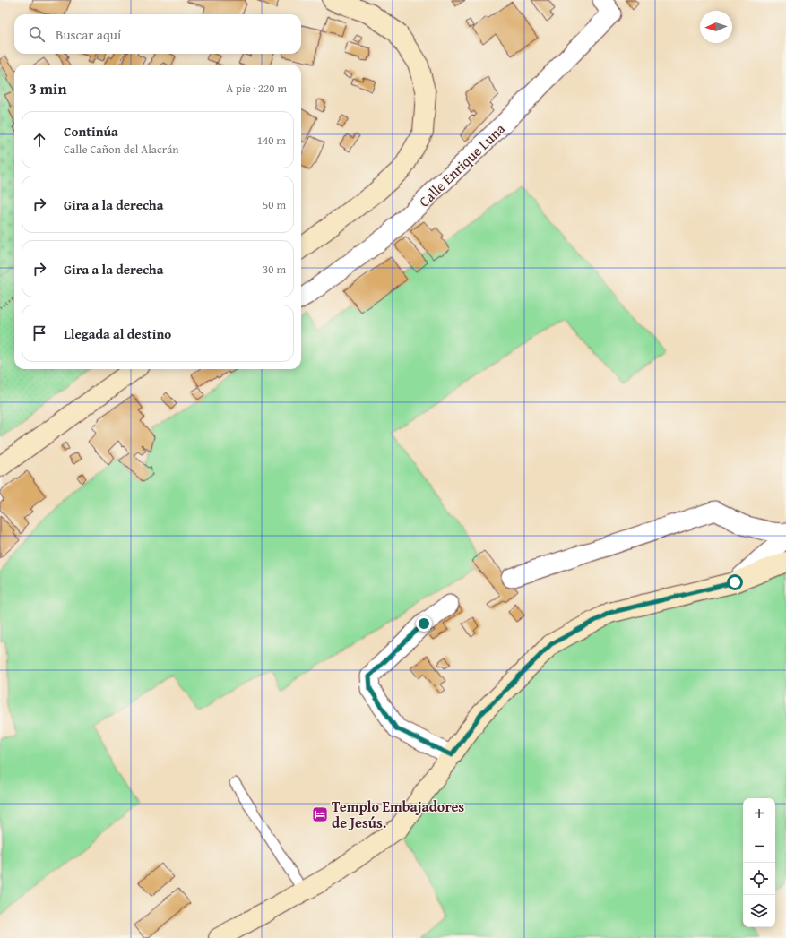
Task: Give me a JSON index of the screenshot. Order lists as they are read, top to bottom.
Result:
{
  "streets": {
    "street": ["Calle Enrique Luna"]
  },
  "places": {
    "hotel": ["Templo Embajadores de Jesús."]
  },
  "north": "left",
  "page": {
    "search": "Buscar aquí",
    "heading": ["3 min", "A pie · 220 m"],
    "list": [
      ["Continúa", "Calle Cañon del Alacrán", "140 m"],
      ["Gira a la derecha", "50 m"],
      ["Gira a la derecha", "30 m"],
      "Llegada al destino"
    ],
    "map_buttons": ["+", "−"]
  }
}
